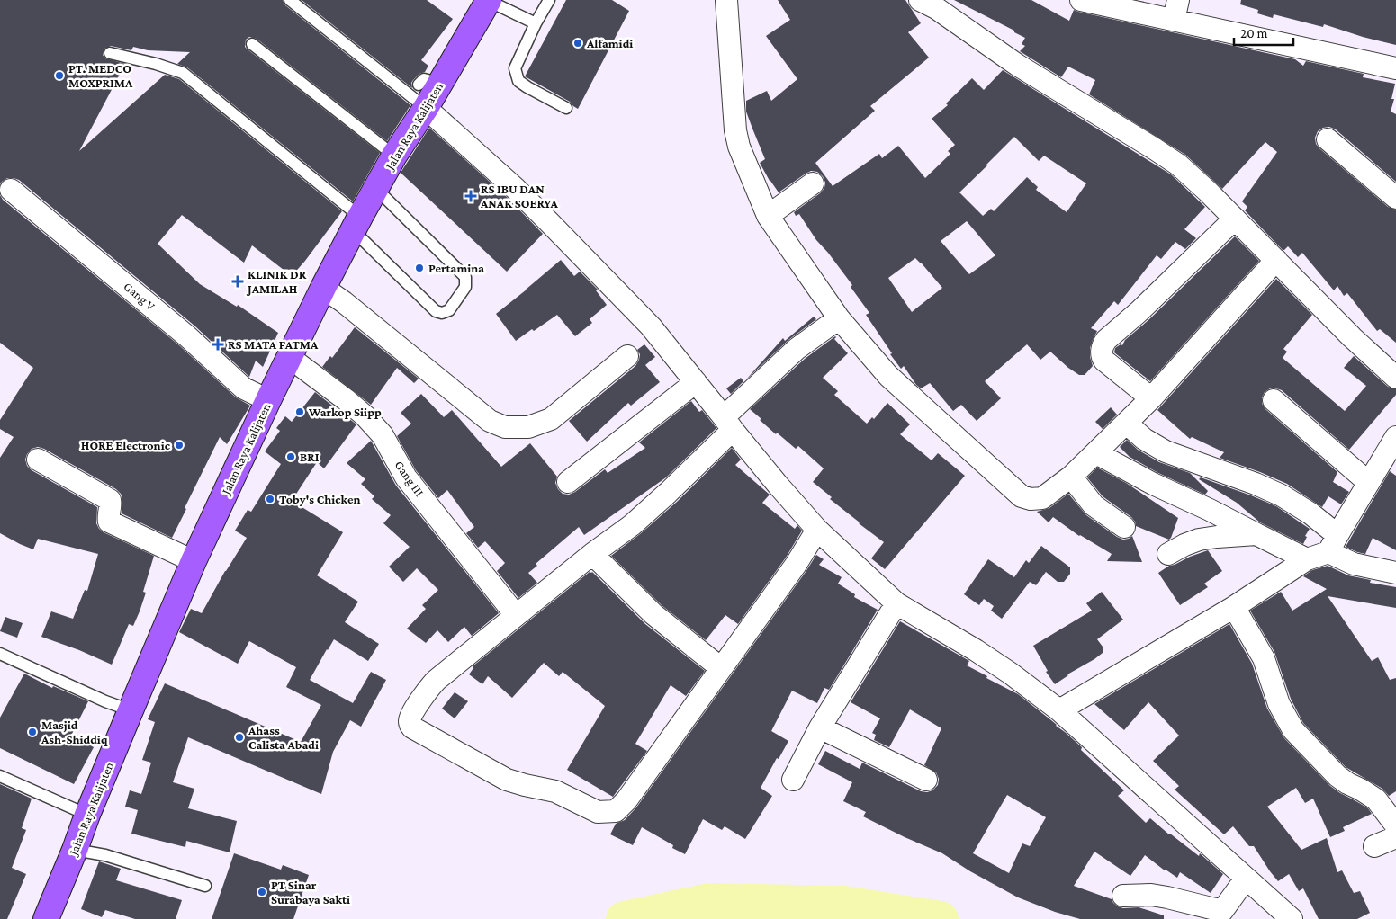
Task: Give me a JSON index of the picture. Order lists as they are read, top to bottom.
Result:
{
  "streets": {
    "main road": ["Jalan Raya Kalijaten"],
    "street": ["Gang V", "Gang III"]
  },
  "crossings": [
    ["Jalan Raya Kalijaten", "Gang V"],
    ["Jalan Raya Kalijaten", "Gang III"]
  ],
  "places": {
    "other": [
      "Alfamidi",
      "PT. MEDCO MOXPRIMA",
      "Pertamina",
      "Warkop Siipp",
      "HORE Electronic",
      "BRI",
      "Toby's Chicken",
      "Masjid Ash-Shiddiq",
      "Ahass Calista Abadi",
      "PT Sinar Surabaya Sakti"
    ],
    "health": ["RS IBU DAN ANAK SOERYA", "KLINIK DR JAMILAH", "RS MATA FATMA"]
  },
  "scale_bar": "20 m"
}
